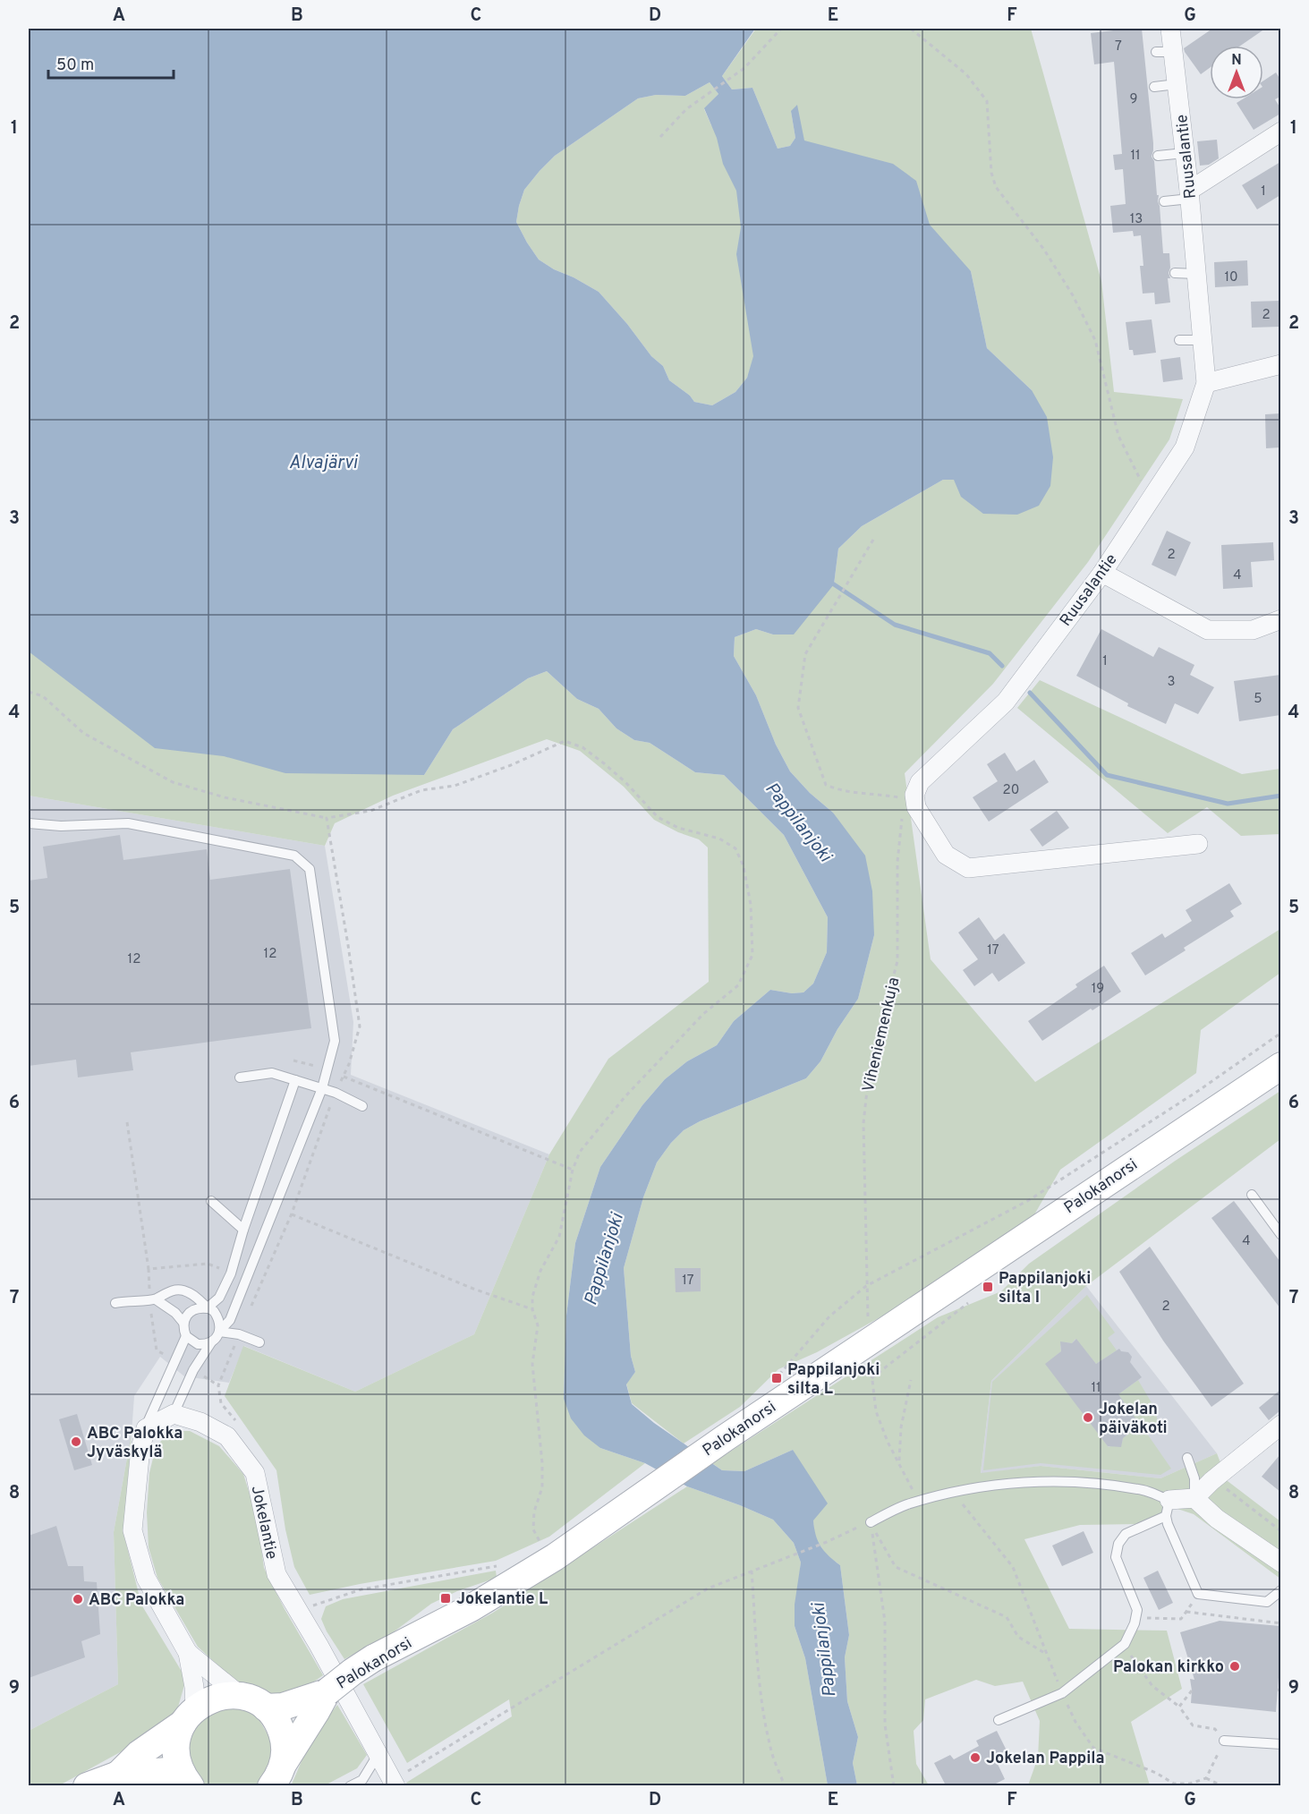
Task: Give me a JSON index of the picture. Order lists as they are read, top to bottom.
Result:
{
  "streets": {
    "main road": ["Palokanorsi"],
    "street": ["Ruusalantie", "Jokelantie"],
    "path": ["Viheniemenkuja"]
  },
  "water": ["Alvajärvi", "Pappilanjoki"],
  "places": {
    "transit": ["Pappilanjoki silta I", "Pappilanjoki silta L", "Jokelantie L"],
    "other": [
      "Jokelan päiväkoti",
      "ABC Palokka Jyväskylä",
      "ABC Palokka",
      "Palokan kirkko",
      "Jokelan Pappila"
    ]
  },
  "house_numbers": [
    "7",
    "9",
    "11",
    "1",
    "13",
    "10",
    "2",
    "2",
    "4",
    "1",
    "3",
    "5",
    "20",
    "17",
    "12",
    "12",
    "19",
    "4",
    "17",
    "2",
    "11"
  ],
  "scale_bar": "50 m",
  "north": "top",
  "grid": {
    "columns": [
      "A",
      "B",
      "C",
      "D",
      "E",
      "F",
      "G"
    ],
    "rows": [
      "1",
      "2",
      "3",
      "4",
      "5",
      "6",
      "7",
      "8",
      "9"
    ]
  }
}
